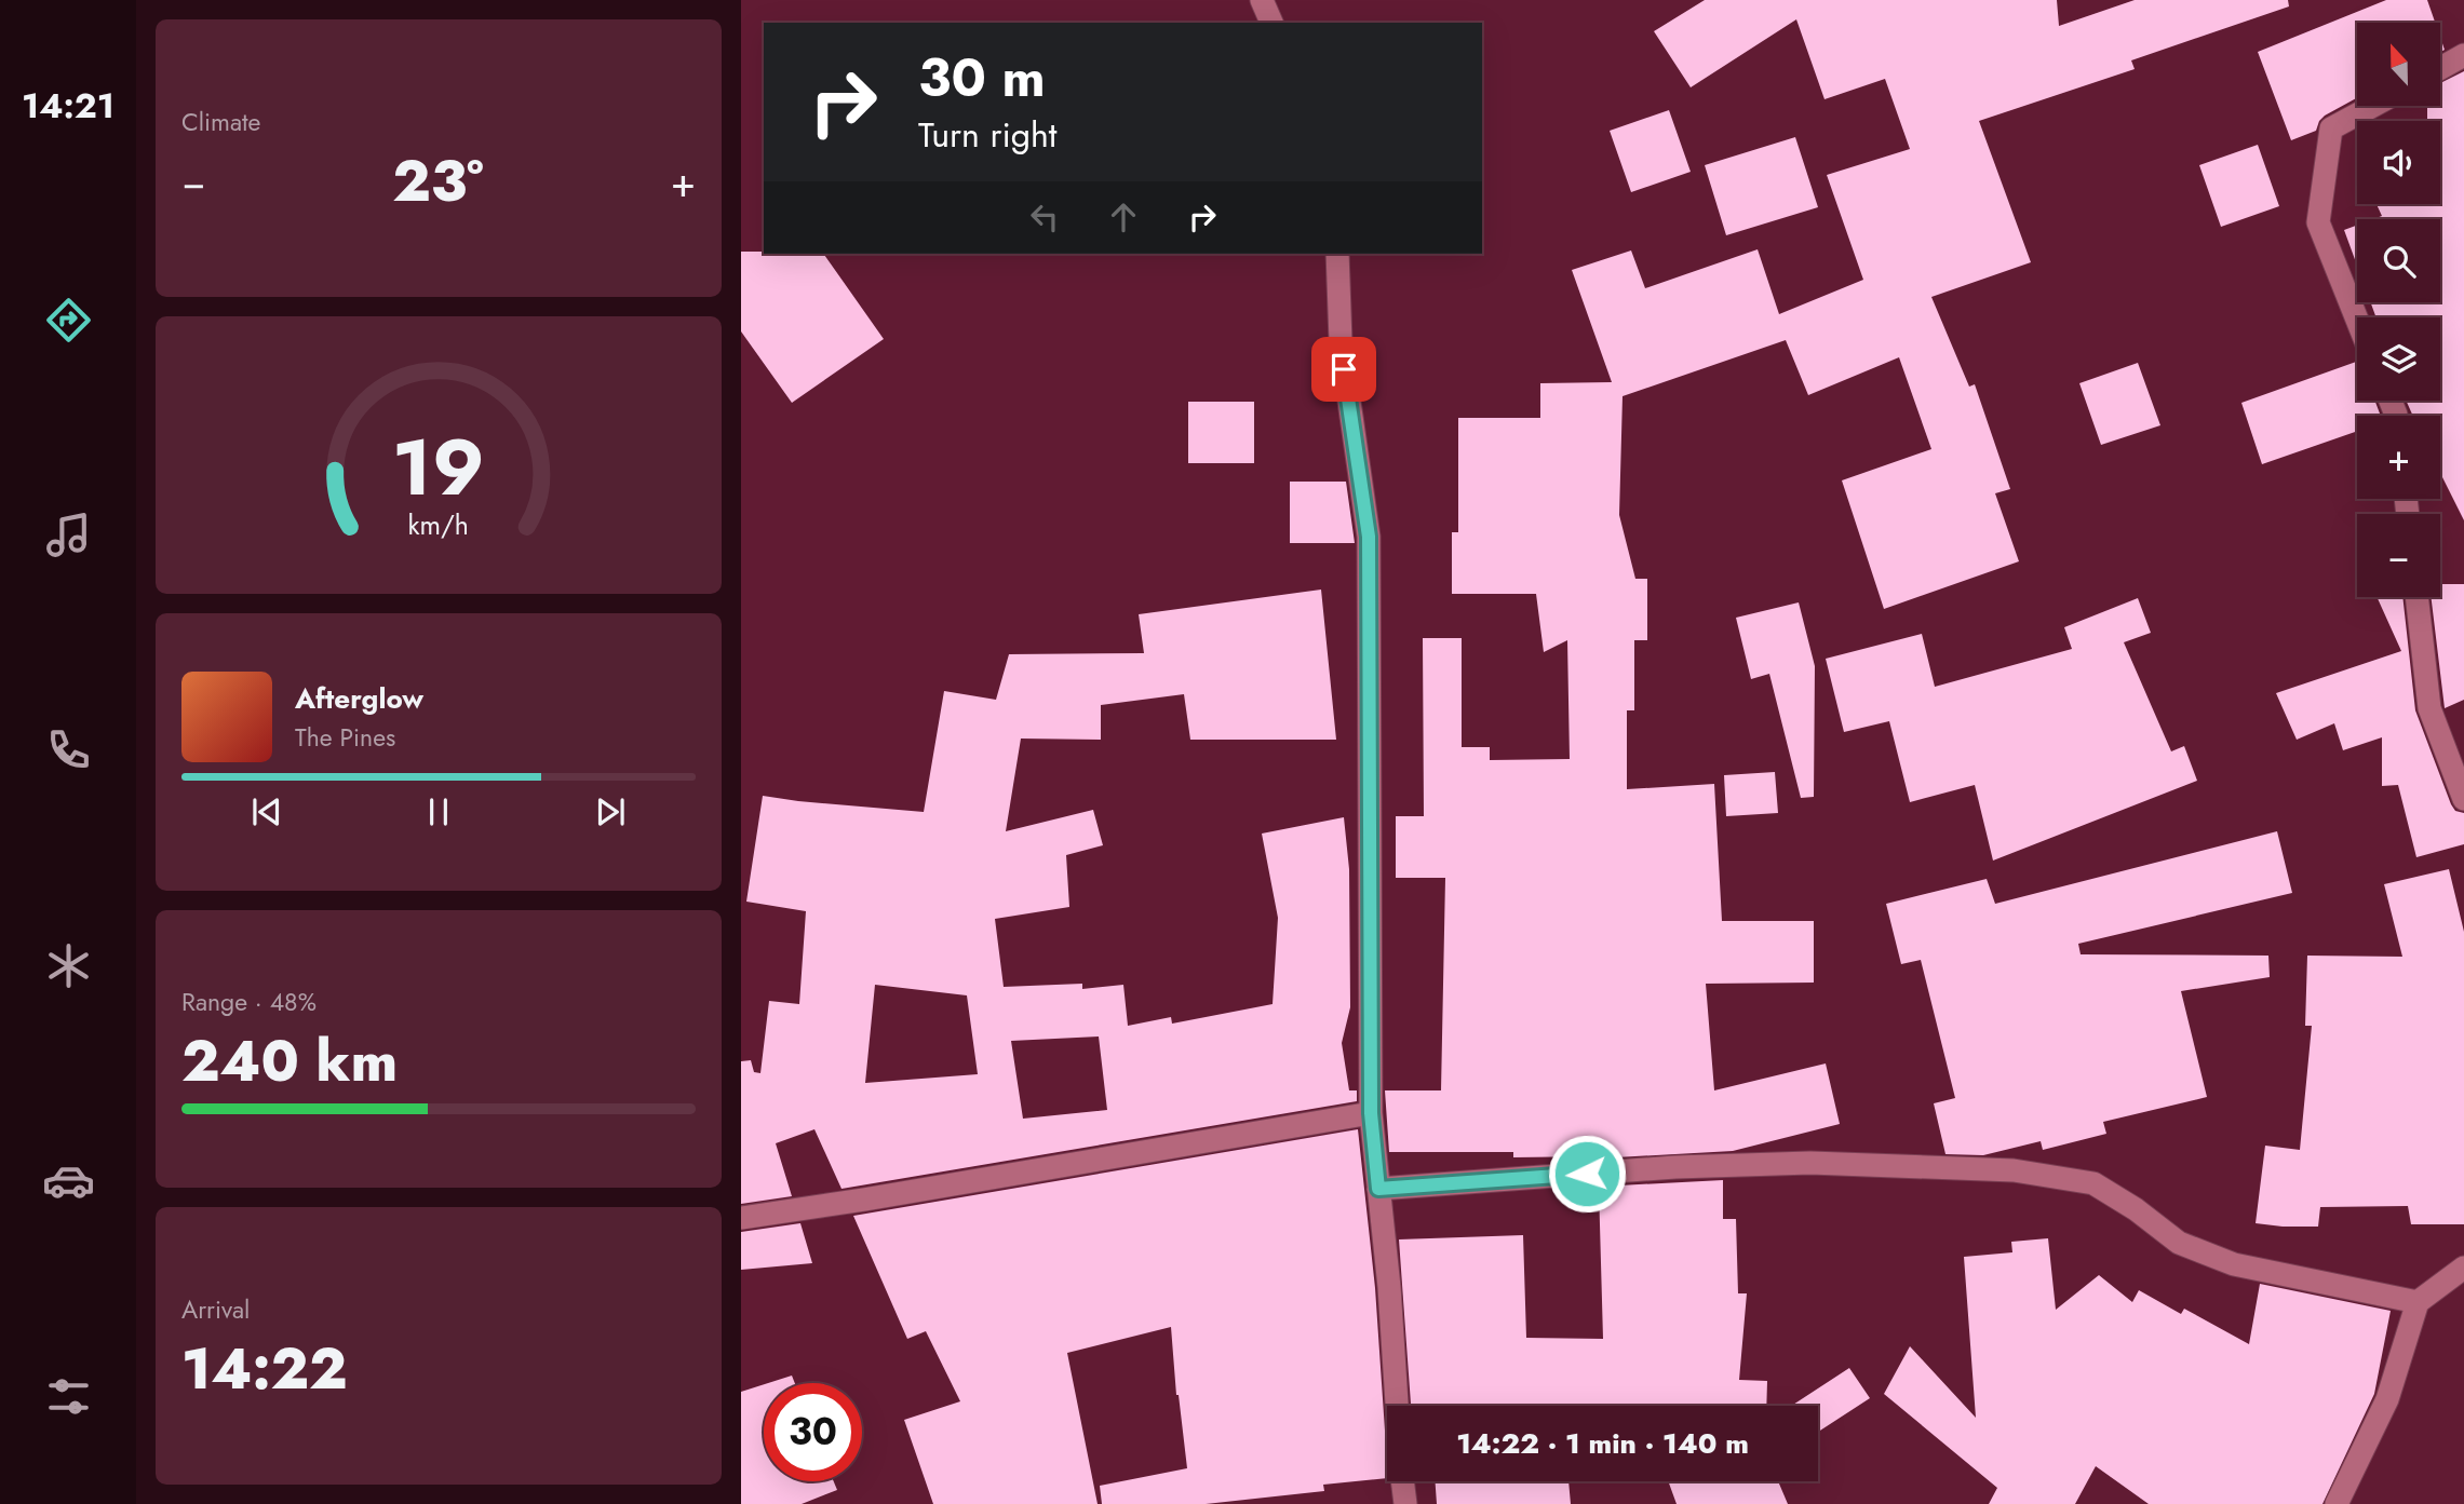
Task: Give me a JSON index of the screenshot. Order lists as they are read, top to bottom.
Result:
{
  "north": "top",
  "page": {
    "tabs": "14:21",
    "tile": [
      "Climate",
      ["Range · 48%", "240 km"],
      ["Arrival", "14:22"]
    ],
    "map_buttons": ["+", "−"],
    "turn": ["30 m", "Turn right"],
    "heat": ["−", "23°", "+"],
    "song": ["Afterglow", "The Pines"],
    "limit": "30",
    "trip": "14:22 · 1 min · 140 m",
    "gauge": ["19", "km/h"]
  }
}
